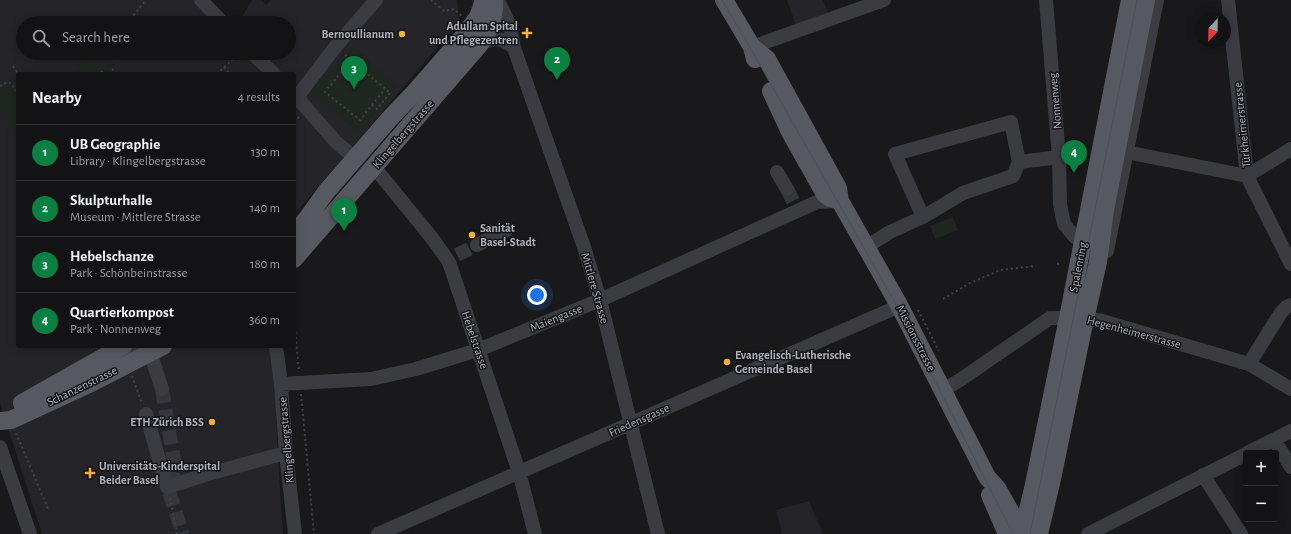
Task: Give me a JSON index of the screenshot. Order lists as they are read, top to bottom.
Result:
{
  "streets": {
    "main road": [
      "Klingelbergstrasse",
      "Spalenring",
      "Missionsstrasse",
      "Schanzenstrasse"
    ],
    "street": [
      "Nonnenweg",
      "Türkheimerstrasse",
      "Mittlere Strasse",
      "Maiengasse",
      "Hegenheimerstrasse",
      "Hebelstrasse",
      "Friedensgasse"
    ]
  },
  "crossings": [
    ["Nonnenweg", "Spalenring"],
    ["Klingelbergstrasse", "Mittlere Strasse"],
    ["Klingelbergstrasse", "Maiengasse"],
    ["Klingelbergstrasse", "Hebelstrasse"],
    ["Spalenring", "Hegenheimerstrasse"],
    ["Spalenring", "Missionsstrasse"],
    ["Mittlere Strasse", "Maiengasse"],
    ["Mittlere Strasse", "Friedensgasse"],
    ["Maiengasse", "Missionsstrasse"],
    ["Maiengasse", "Hebelstrasse"],
    ["Hegenheimerstrasse", "Missionsstrasse"],
    ["Missionsstrasse", "Friedensgasse"],
    ["Hebelstrasse", "Friedensgasse"]
  ],
  "places": {
    "health": ["Adullam Spital und Pflegezentren", "Universitäts-Kinderspital Beider Basel"],
    "other": [
      "Bernoullianum",
      "Sanität Basel-Stadt",
      "Evangelisch-Lutherische Gemeinde Basel",
      "ETH Zürich BSS"
    ]
  },
  "north": "bottom",
  "page": {
    "search": "Search here",
    "pins": [
      "2",
      "3",
      "4",
      "1"
    ],
    "heading": ["Nearby", "4 results"],
    "list": [
      {
        "mark": "1",
        "name": "UB Geographie",
        "note": "Library · Klingelbergstrasse",
        "value": "130 m"
      },
      {
        "mark": "2",
        "name": "Skulpturhalle",
        "note": "Museum · Mittlere Strasse",
        "value": "140 m"
      },
      {
        "mark": "3",
        "name": "Hebelschanze",
        "note": "Park · Schönbeinstrasse",
        "value": "180 m"
      },
      {
        "mark": "4",
        "name": "Quartierkompost",
        "note": "Park · Nonnenweg",
        "value": "360 m"
      }
    ],
    "map_buttons": ["+", "−"]
  }
}
